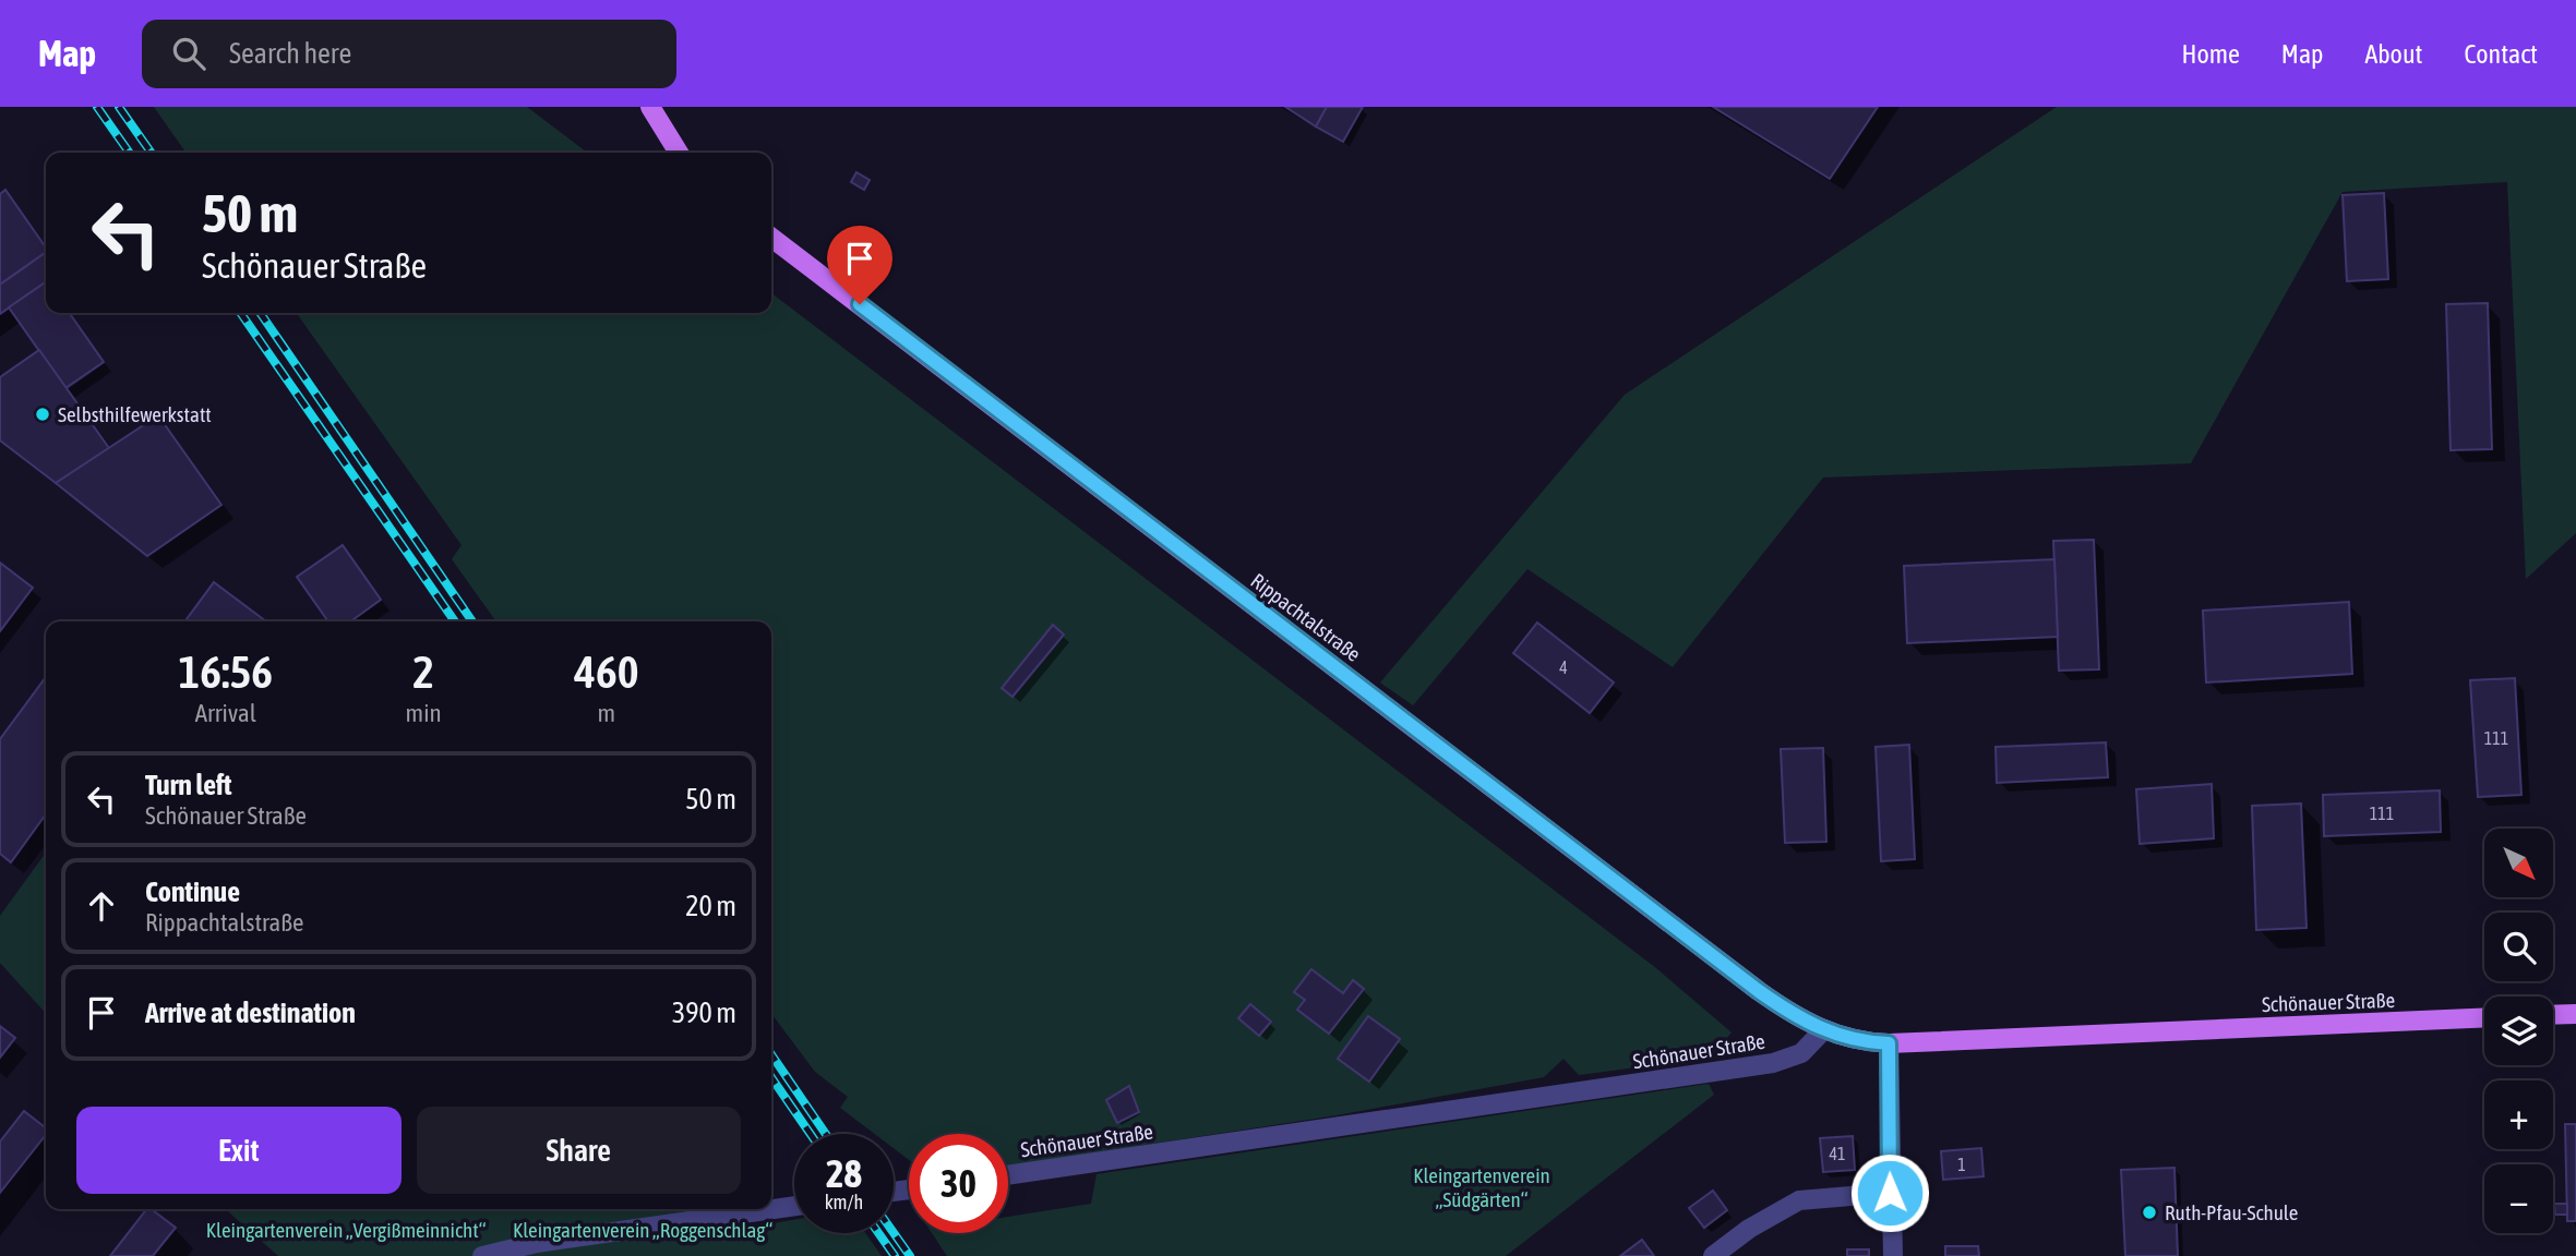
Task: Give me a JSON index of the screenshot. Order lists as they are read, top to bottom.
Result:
{
  "streets": {
    "main road": ["Rippachtalstraße", "Schönauer Straße"]
  },
  "crossings": [
    ["Rippachtalstraße", "Schönauer Straße"]
  ],
  "parks": ["Kleingartenverein „Südgärten“", "Kleingartenverein „Vergißmeinnicht“", "Kleingartenverein „Roggenschlag“"],
  "places": ["Selbsthilfewerkstatt", "Ruth-Pfau-Schule"],
  "house_numbers": [
    "4",
    "111",
    "111",
    "41",
    "1"
  ],
  "north": "bottom right",
  "page": {
    "header": "Map",
    "search": "Search here",
    "nav": [
      "Home",
      "Map",
      "About",
      "Contact"
    ],
    "turn": ["50 m", "Schönauer Straße"],
    "eta": [
      "16:56",
      "Arrival",
      "2",
      "min",
      "460",
      "m"
    ],
    "list": [
      {
        "name": "Turn left",
        "note": "Schönauer Straße",
        "value": "50 m"
      },
      {
        "name": "Continue",
        "note": "Rippachtalstraße",
        "value": "20 m"
      },
      {
        "name": "Arrive at destination",
        "value": "390 m"
      }
    ],
    "map_buttons": ["+", "−"],
    "buttons": ["Exit", "Share"],
    "speed": "28 km/h",
    "limit": "30"
  }
}
